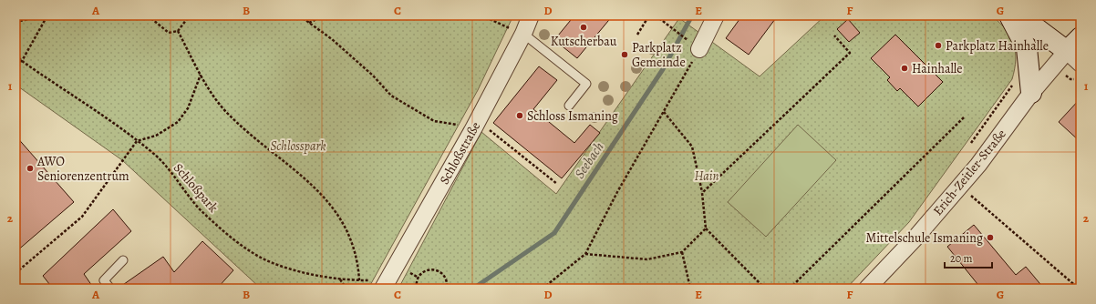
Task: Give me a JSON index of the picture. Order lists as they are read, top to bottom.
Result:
{
  "streets": {
    "street": ["Schloßstraße", "Erich-Zeitler-Straße"],
    "path": ["Schloßpark"]
  },
  "crossings": [
    ["Schloßstraße", "Schloßpark"]
  ],
  "water": ["Seebach"],
  "parks": ["Schlosspark", "Hain"],
  "places": [
    "Kutscherbau",
    "Parkplatz Hainhalle",
    "Parkplatz Gemeinde",
    "Hainhalle",
    "Schloss Ismaning",
    "AWO Seniorenzentrum",
    "Mittelschule Ismaning"
  ],
  "scale_bar": "20 m",
  "grid": {
    "columns": [
      "A",
      "B",
      "C",
      "D",
      "E",
      "F",
      "G"
    ],
    "rows": ["1", "2"]
  }
}
